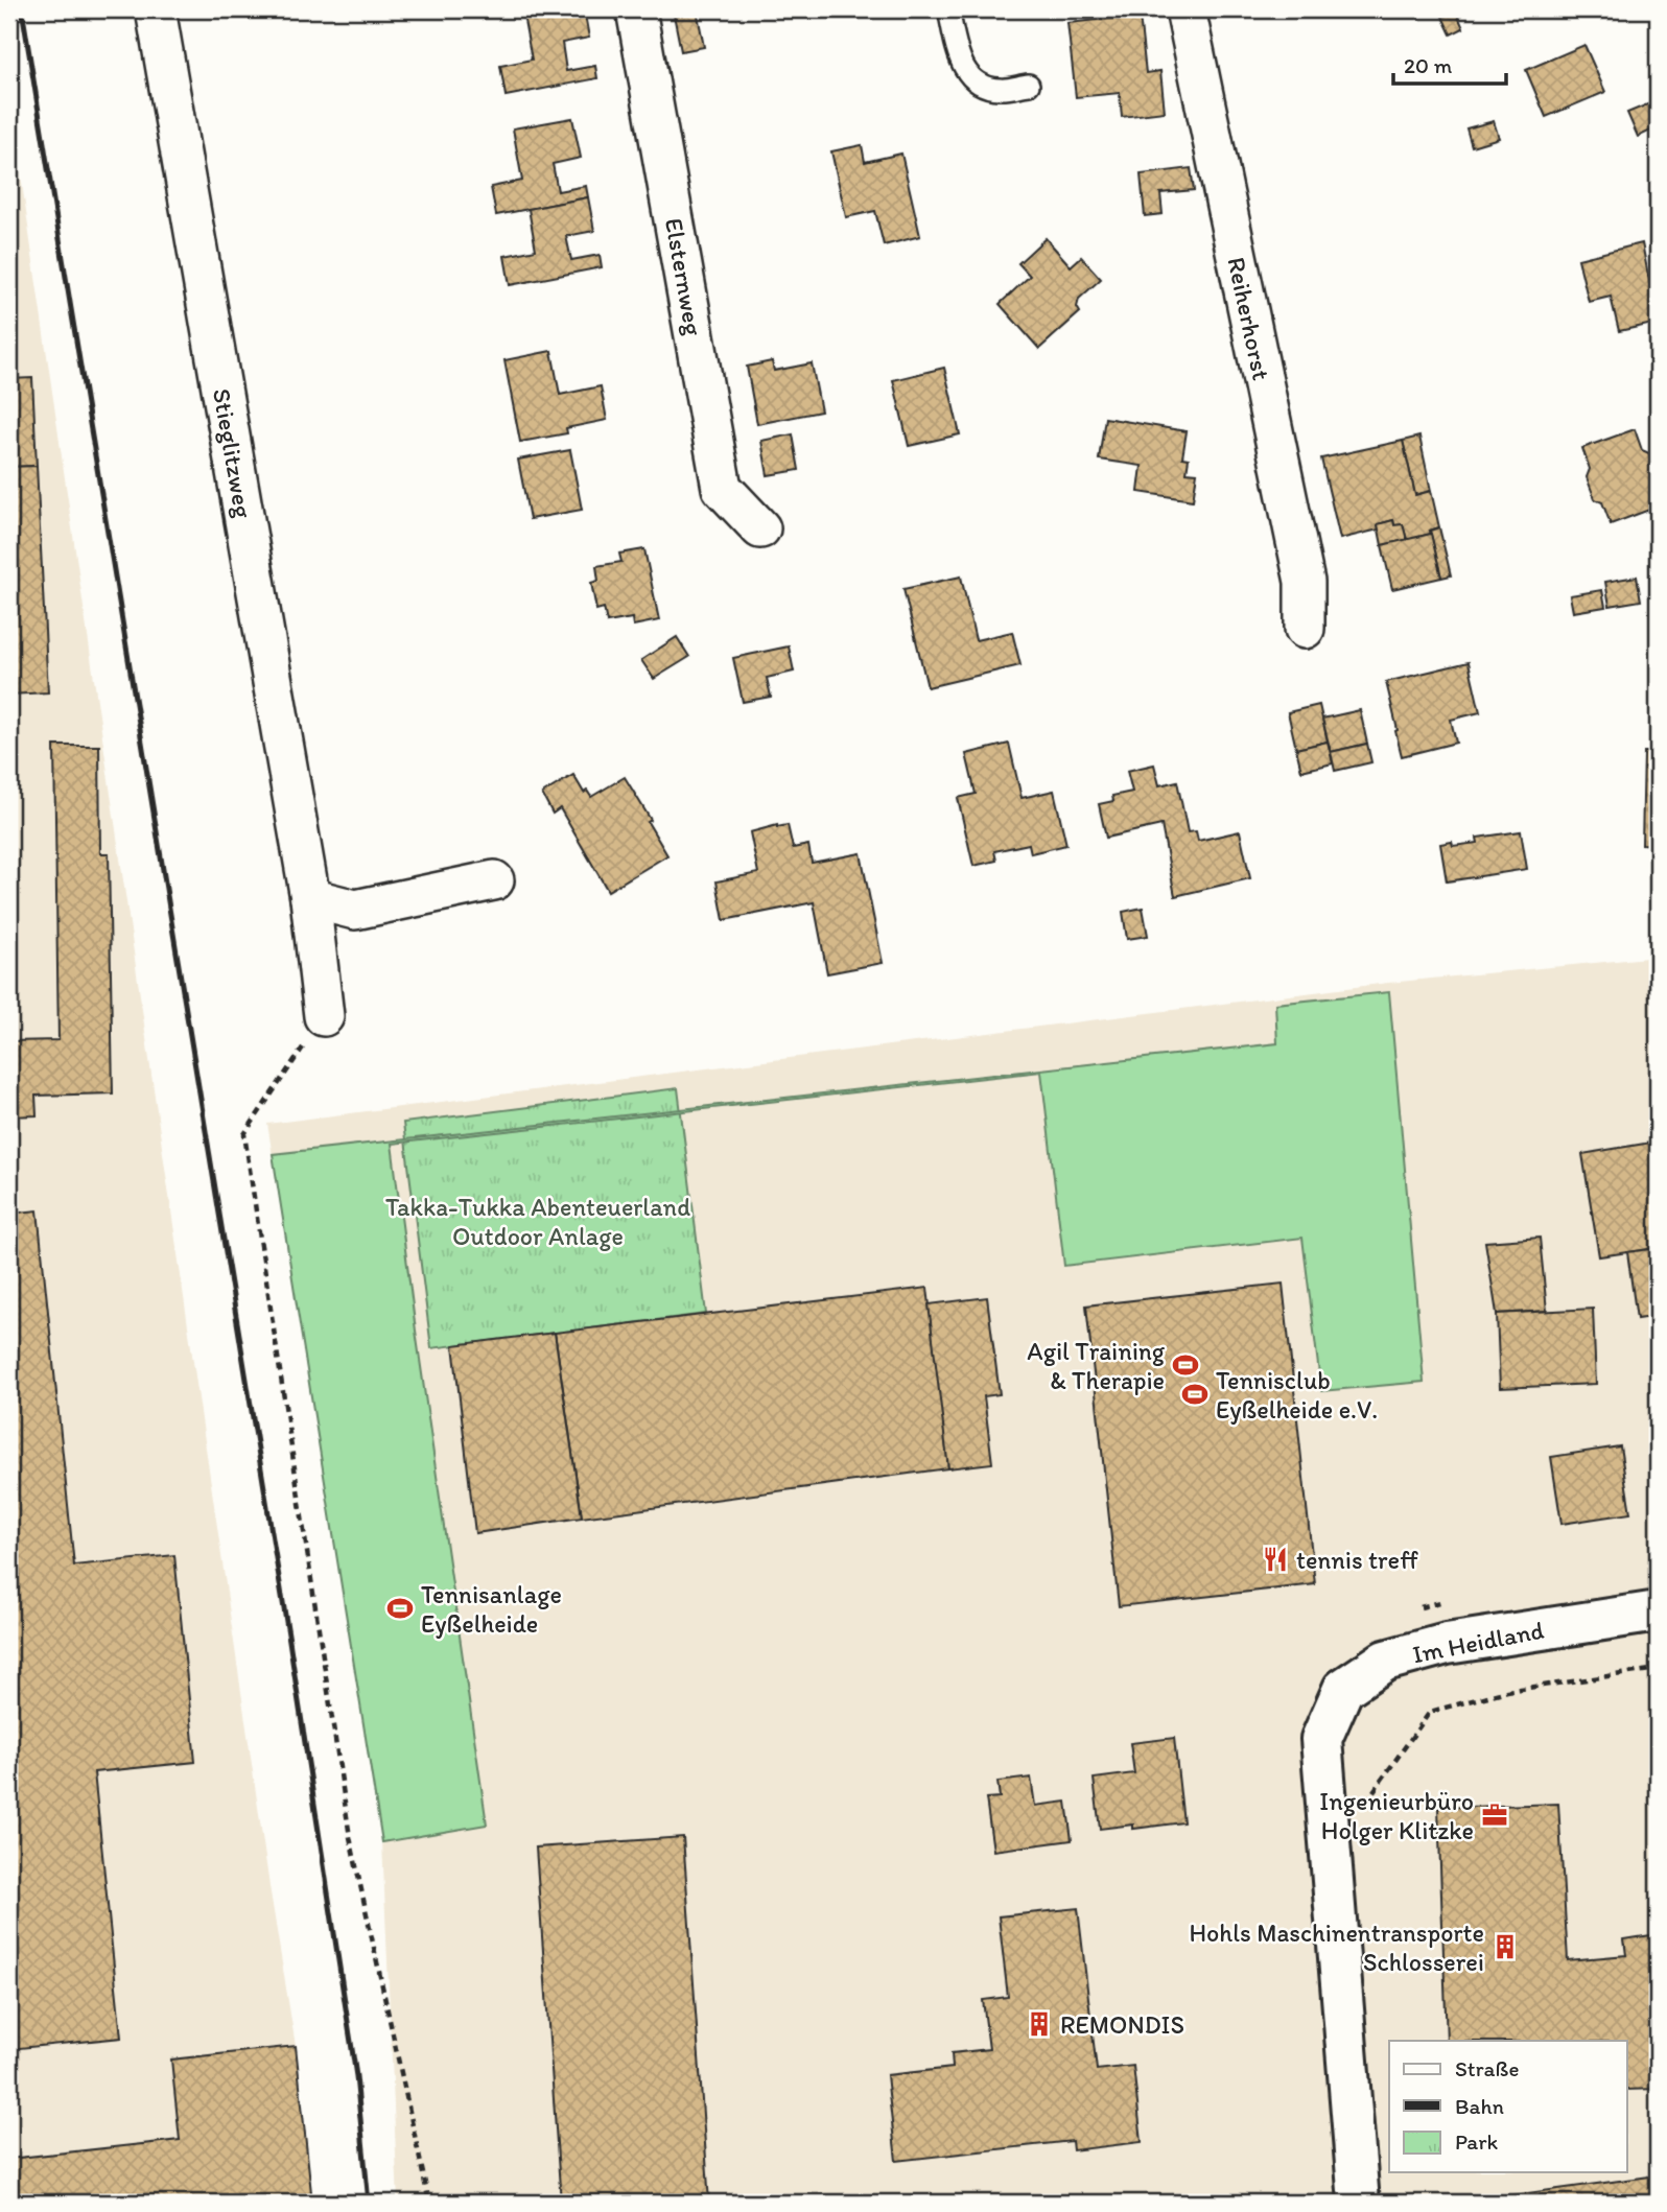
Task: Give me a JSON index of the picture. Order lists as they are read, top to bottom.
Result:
{
  "streets": {
    "street": [
      "Elsternweg",
      "Reiherhorst",
      "Stieglitzweg",
      "Im Heidland"
    ]
  },
  "parks": ["Takka-Tukka Abenteuerland Outdoor Anlage"],
  "places": {
    "sports": ["Agil Training & Therapie", "Tennisclub Eyßelheide e.V.", "Tennisanlage Eyßelheide"],
    "restaurant": ["tennis treff"],
    "office": ["Ingenieurbüro Holger Klitzke"],
    "building": ["Hohls Maschinentransporte Schlosserei", "REMONDIS"]
  },
  "legend": ["Straße", "Bahn", "Park"],
  "scale_bar": "20 m"
}
